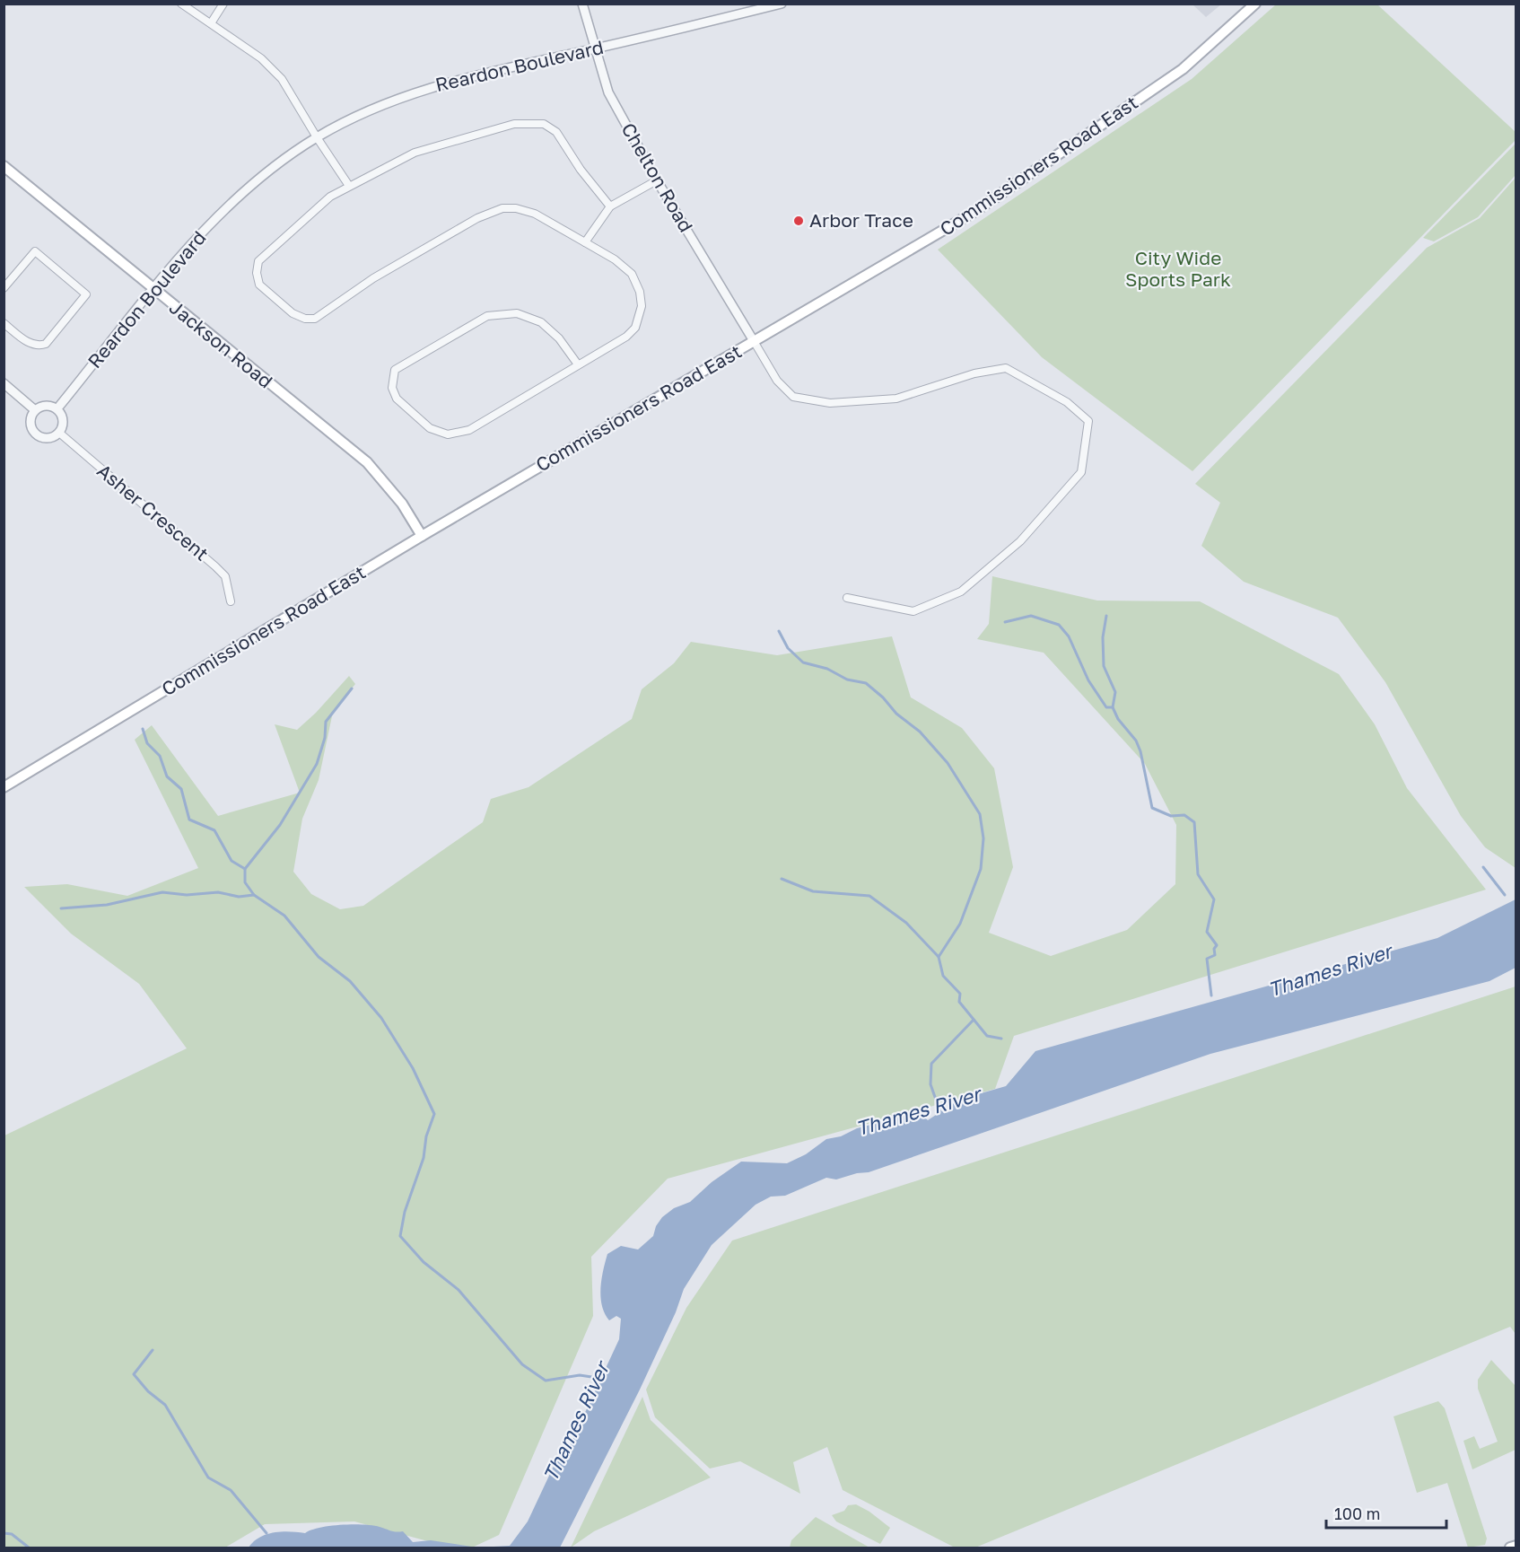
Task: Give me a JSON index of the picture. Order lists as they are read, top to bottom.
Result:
{
  "streets": {
    "main road": ["Commissioners Road East", "Jackson Road"],
    "street": ["Reardon Boulevard", "Chelton Road", "Asher Crescent"]
  },
  "crossings": [
    ["Reardon Boulevard", "Chelton Road"],
    ["Reardon Boulevard", "Jackson Road"],
    ["Reardon Boulevard", "Asher Crescent"],
    ["Commissioners Road East", "Chelton Road"],
    ["Commissioners Road East", "Jackson Road"]
  ],
  "water": ["Thames River"],
  "parks": ["City Wide Sports Park"],
  "places": ["Arbor Trace"],
  "scale_bar": "100 m"
}
